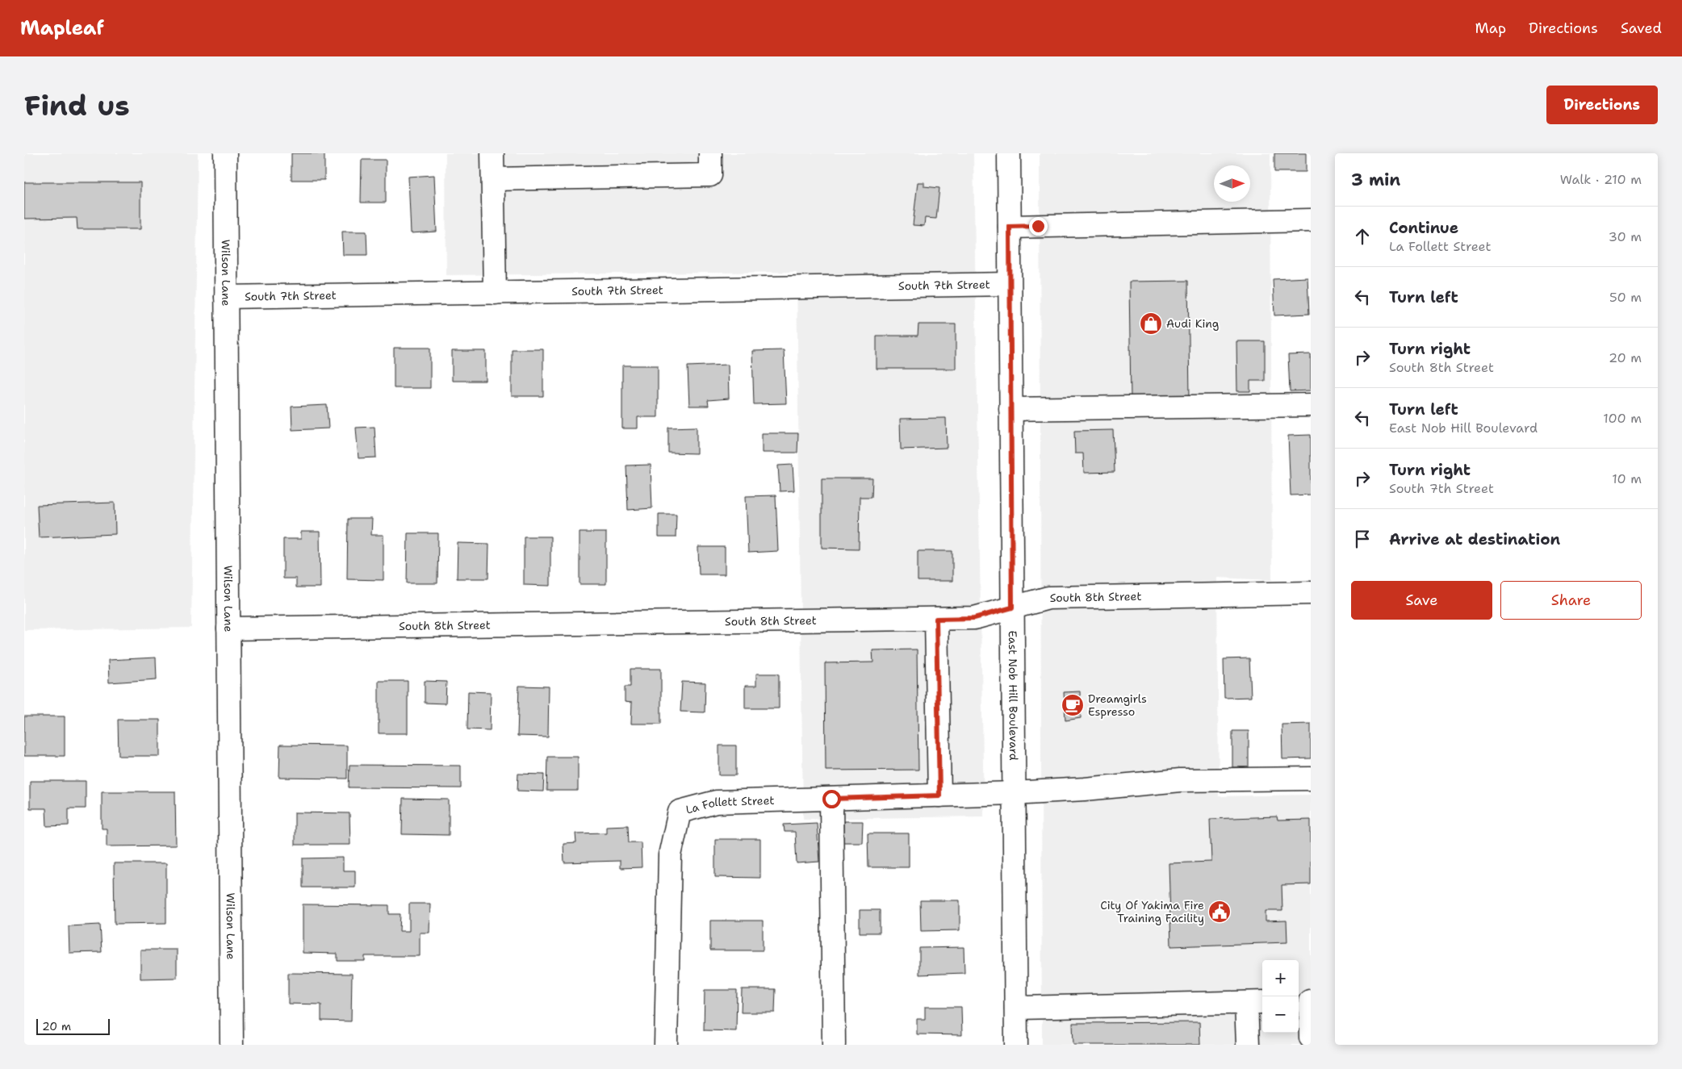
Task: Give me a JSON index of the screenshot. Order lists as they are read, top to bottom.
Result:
{
  "streets": {
    "street": [
      "Wilson Lane",
      "South 7th Street",
      "South 8th Street",
      "East Nob Hill Boulevard",
      "La Follett Street"
    ]
  },
  "crossings": [
    ["Wilson Lane", "South 7th Street"],
    ["Wilson Lane", "South 8th Street"],
    ["South 7th Street", "East Nob Hill Boulevard"],
    ["South 8th Street", "East Nob Hill Boulevard"],
    ["East Nob Hill Boulevard", "La Follett Street"]
  ],
  "places": {
    "shop": ["Audi King"],
    "cafe": ["Dreamgirls Espresso"],
    "public building": ["City Of Yakima Fire Training Facility"]
  },
  "scale_bar": "20 m",
  "north": "right",
  "page": {
    "header": "Mapleaf",
    "nav": ["Map", "Directions", "Saved"],
    "buttons": [
      "Directions",
      ["Save", "Share"]
    ],
    "title": "Find us",
    "heading": ["3 min", "Walk · 210 m"],
    "list": [
      ["Continue", "La Follett Street", "30 m"],
      ["Turn left", "50 m"],
      ["Turn right", "South 8th Street", "20 m"],
      ["Turn left", "East Nob Hill Boulevard", "100 m"],
      ["Turn right", "South 7th Street", "10 m"],
      "Arrive at destination"
    ],
    "map_buttons": ["+", "−"],
    "scale": "20 m"
  }
}
